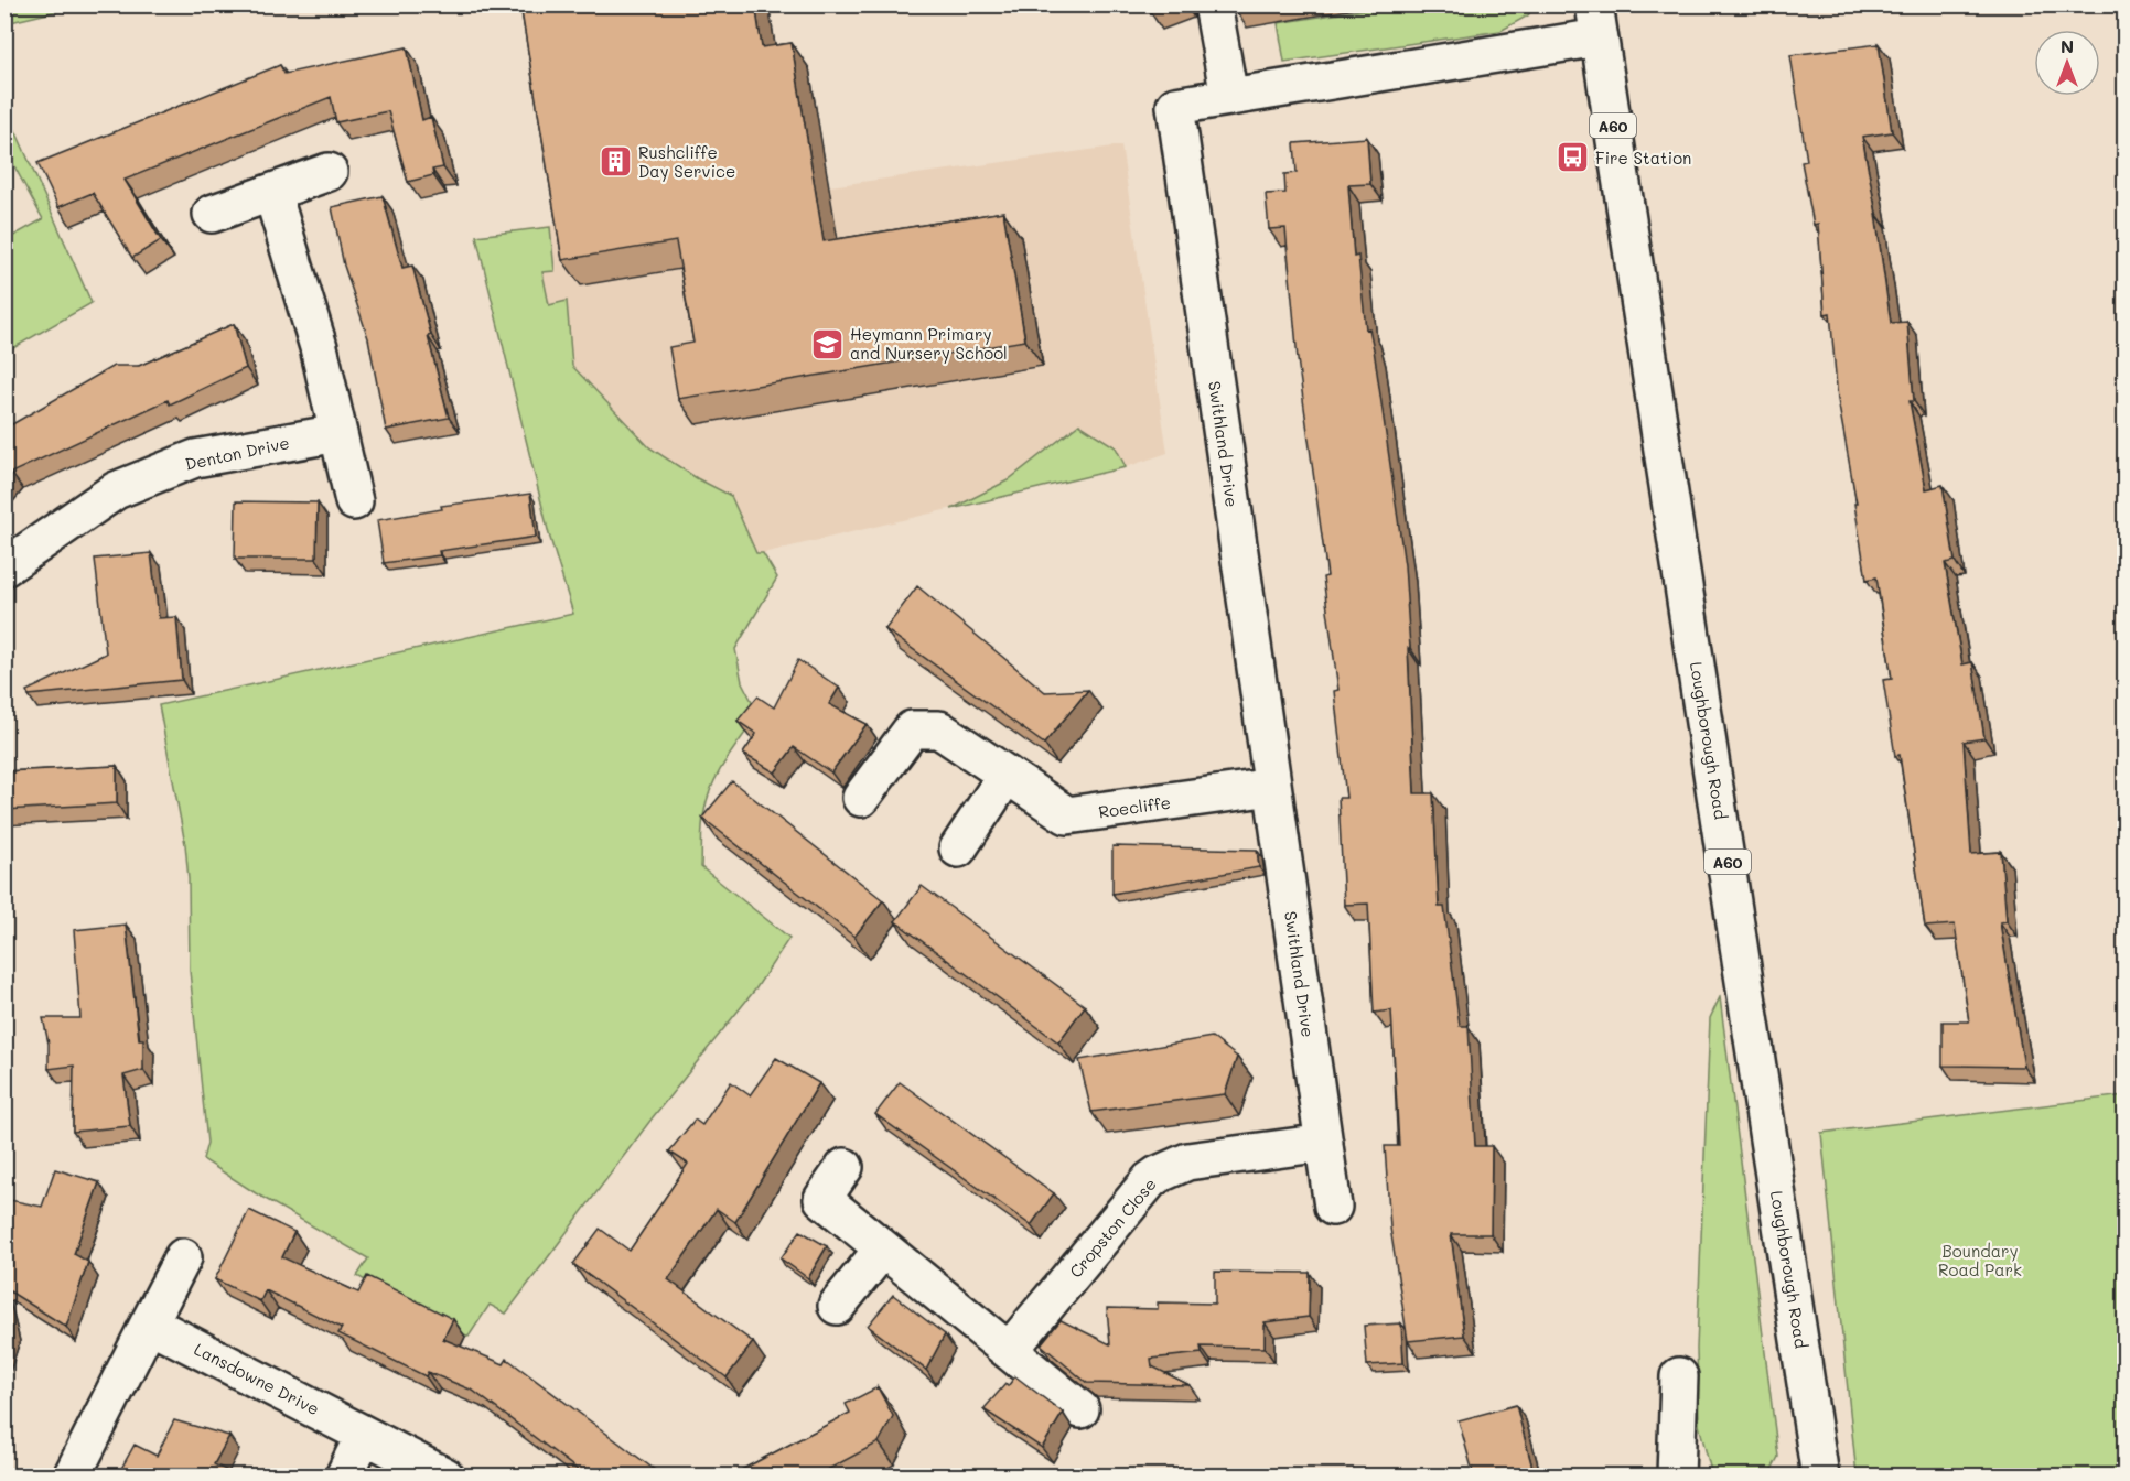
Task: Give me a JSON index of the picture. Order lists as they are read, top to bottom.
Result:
{
  "streets": {
    "street": [
      "A60",
      "Swithland Drive",
      "Denton Drive",
      "Loughborough Road",
      "Roecliffe",
      "Cropston Close",
      "Lansdowne Drive"
    ]
  },
  "crossings": [
    ["Swithland Drive", "Loughborough Road"],
    ["Swithland Drive", "Roecliffe"],
    ["Swithland Drive", "Cropston Close"]
  ],
  "parks": ["Boundary Road Park"],
  "places": {
    "bus stop": ["Fire Station"],
    "building": ["Rushcliffe Day Service"],
    "school or university": ["Heymann Primary and Nursery School"]
  },
  "north": "top"
}
